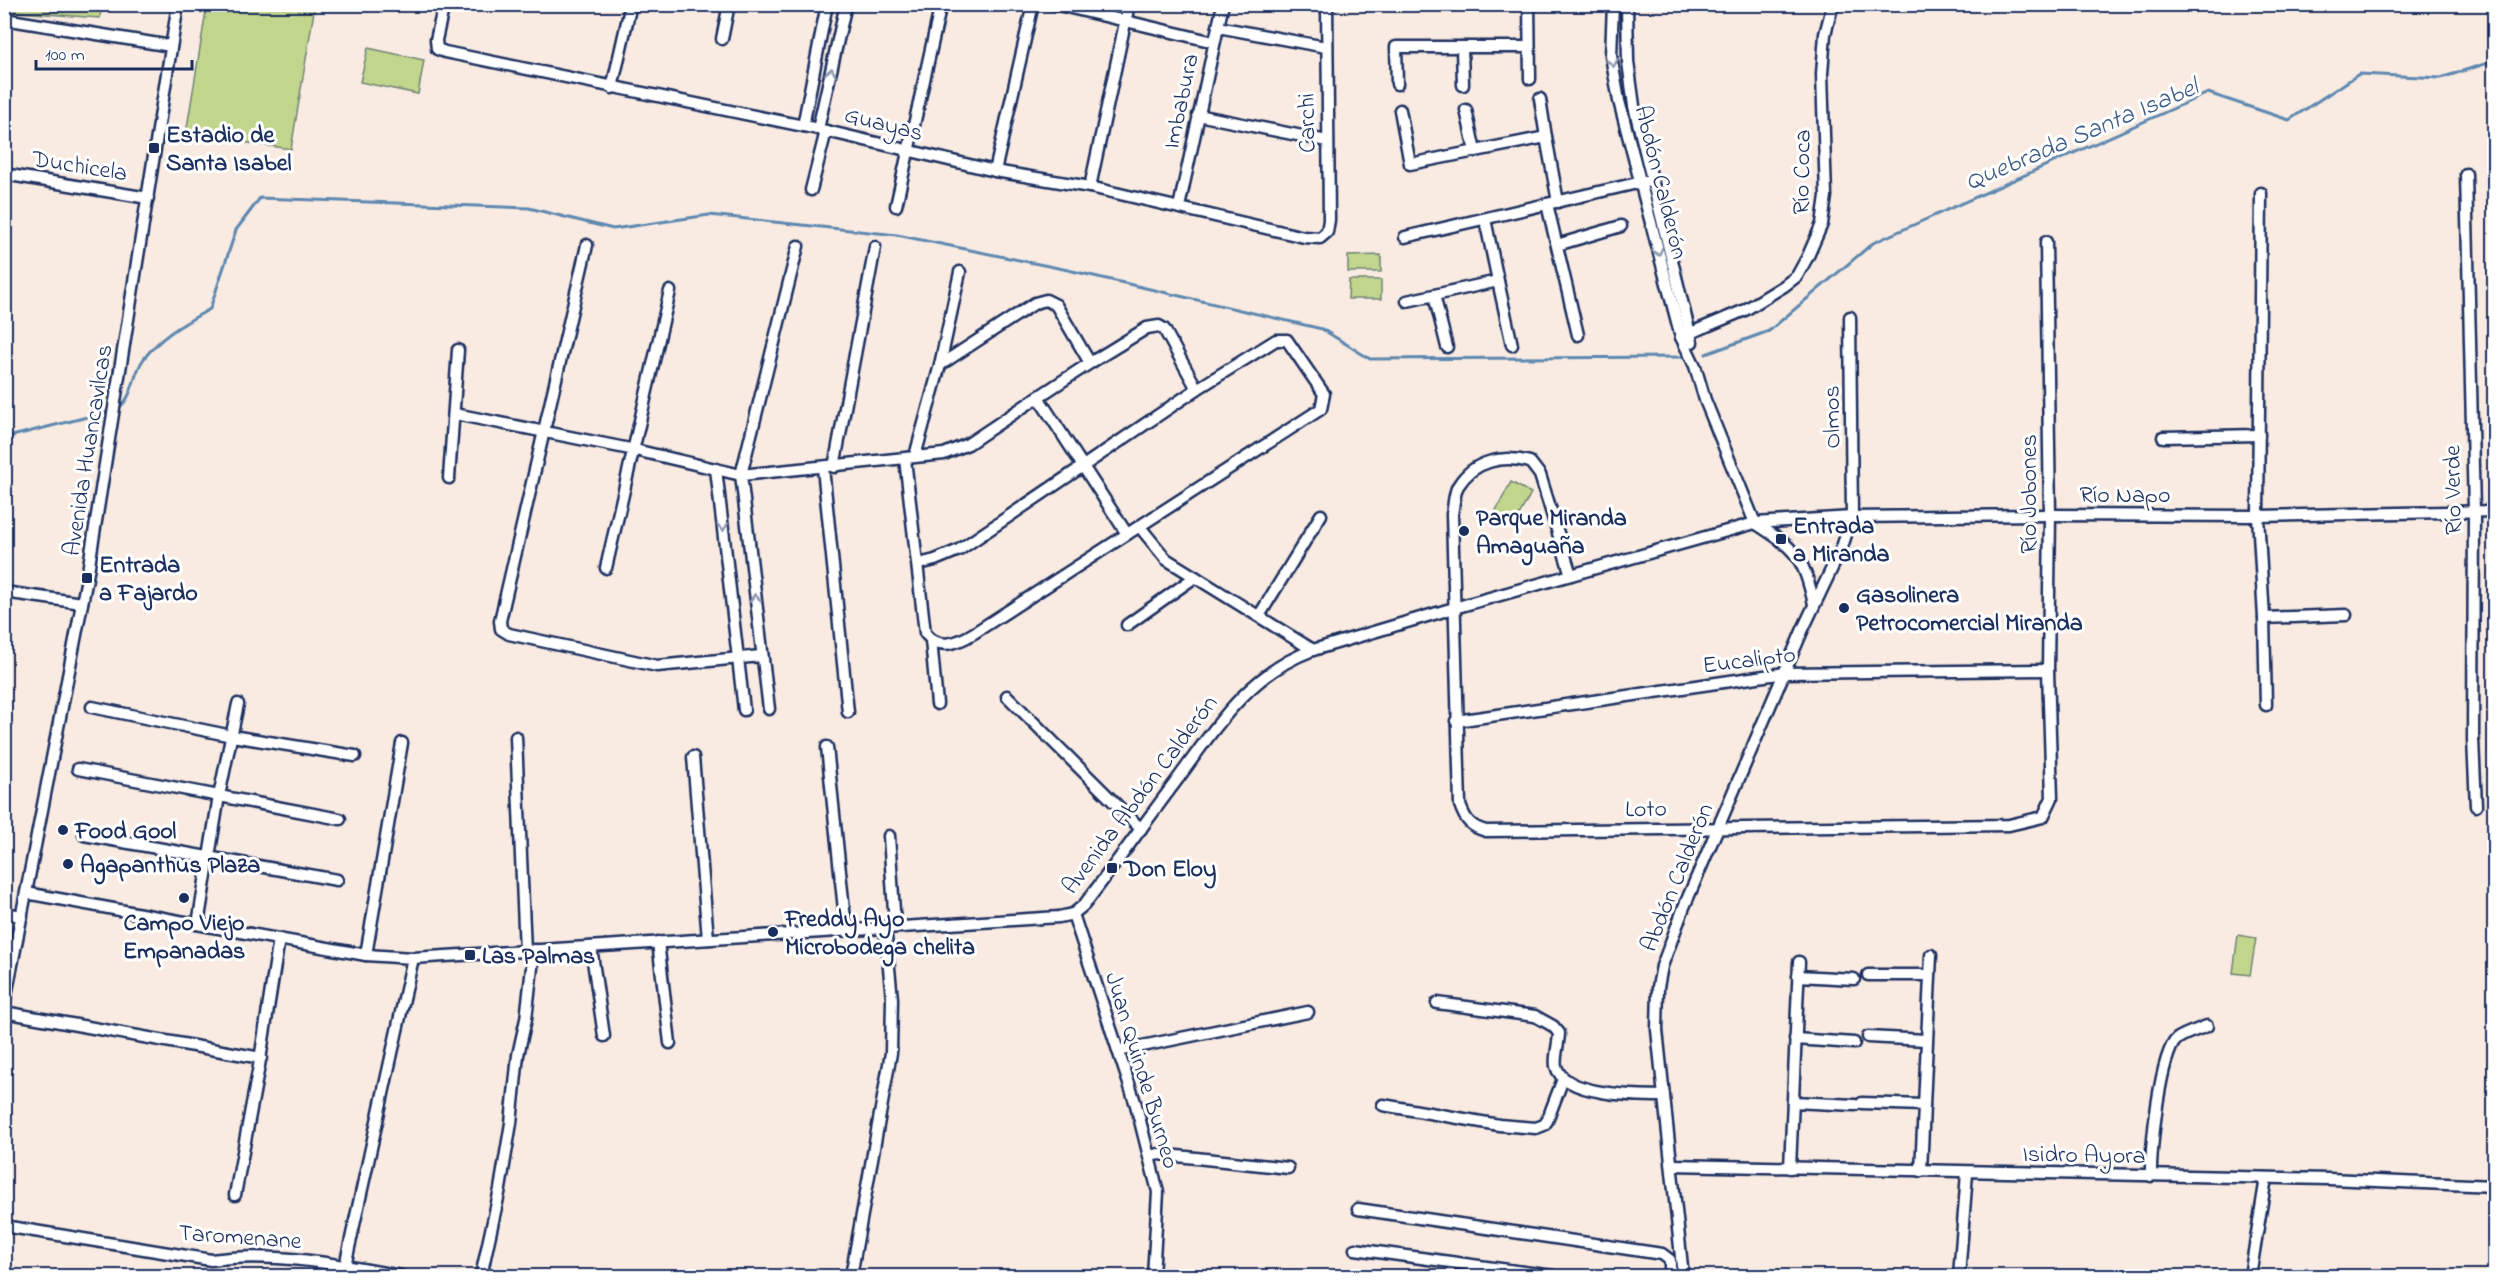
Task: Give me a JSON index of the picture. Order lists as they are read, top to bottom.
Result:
{
  "streets": {
    "street": [
      "Imbabura",
      "Guayas",
      "Carchi",
      "Duchicela",
      "Río Coca",
      "Abdón Calderón",
      "Olmos",
      "Avenida Huancavilcas",
      "Río Verde",
      "Río Jobones",
      "Río Napo",
      "Eucalipto",
      "Avenida Abdón Calderón",
      "Loto",
      "Juan Quinde Burneo",
      "Isidro Ayora",
      "Taromenane"
    ]
  },
  "crossings": [
    ["Imbabura", "Guayas"],
    ["Guayas", "Carchi"],
    ["Duchicela", "Avenida Huancavilcas"],
    ["Río Coca", "Abdón Calderón"],
    ["Abdón Calderón", "Olmos"],
    ["Abdón Calderón", "Río Napo"],
    ["Abdón Calderón", "Eucalipto"],
    ["Abdón Calderón", "Avenida Abdón Calderón"],
    ["Abdón Calderón", "Loto"],
    ["Abdón Calderón", "Isidro Ayora"],
    ["Olmos", "Río Napo"],
    ["Avenida Huancavilcas", "Avenida Abdón Calderón"],
    ["Río Verde", "Río Napo"],
    ["Río Jobones", "Río Napo"],
    ["Río Jobones", "Eucalipto"],
    ["Río Jobones", "Loto"],
    ["Río Napo", "Avenida Abdón Calderón"],
    ["Eucalipto", "Loto"],
    ["Avenida Abdón Calderón", "Loto"],
    ["Avenida Abdón Calderón", "Juan Quinde Burneo"]
  ],
  "water": ["Quebrada Santa Isabel"],
  "places": {
    "transit": [
      "Estadio de Santa Isabel",
      "Entrada a Miranda",
      "Entrada a Fajardo",
      "Don Eloy",
      "Las Palmas"
    ],
    "other": [
      "Parque Miranda Amaguaña",
      "Gasolinera Petrocomercial Miranda",
      "Food Gool",
      "Agapanthus Plaza",
      "Campo Viejo Empanadas",
      "Freddy Ayo Microbodega chelita"
    ]
  },
  "scale_bar": "100 m"
}
